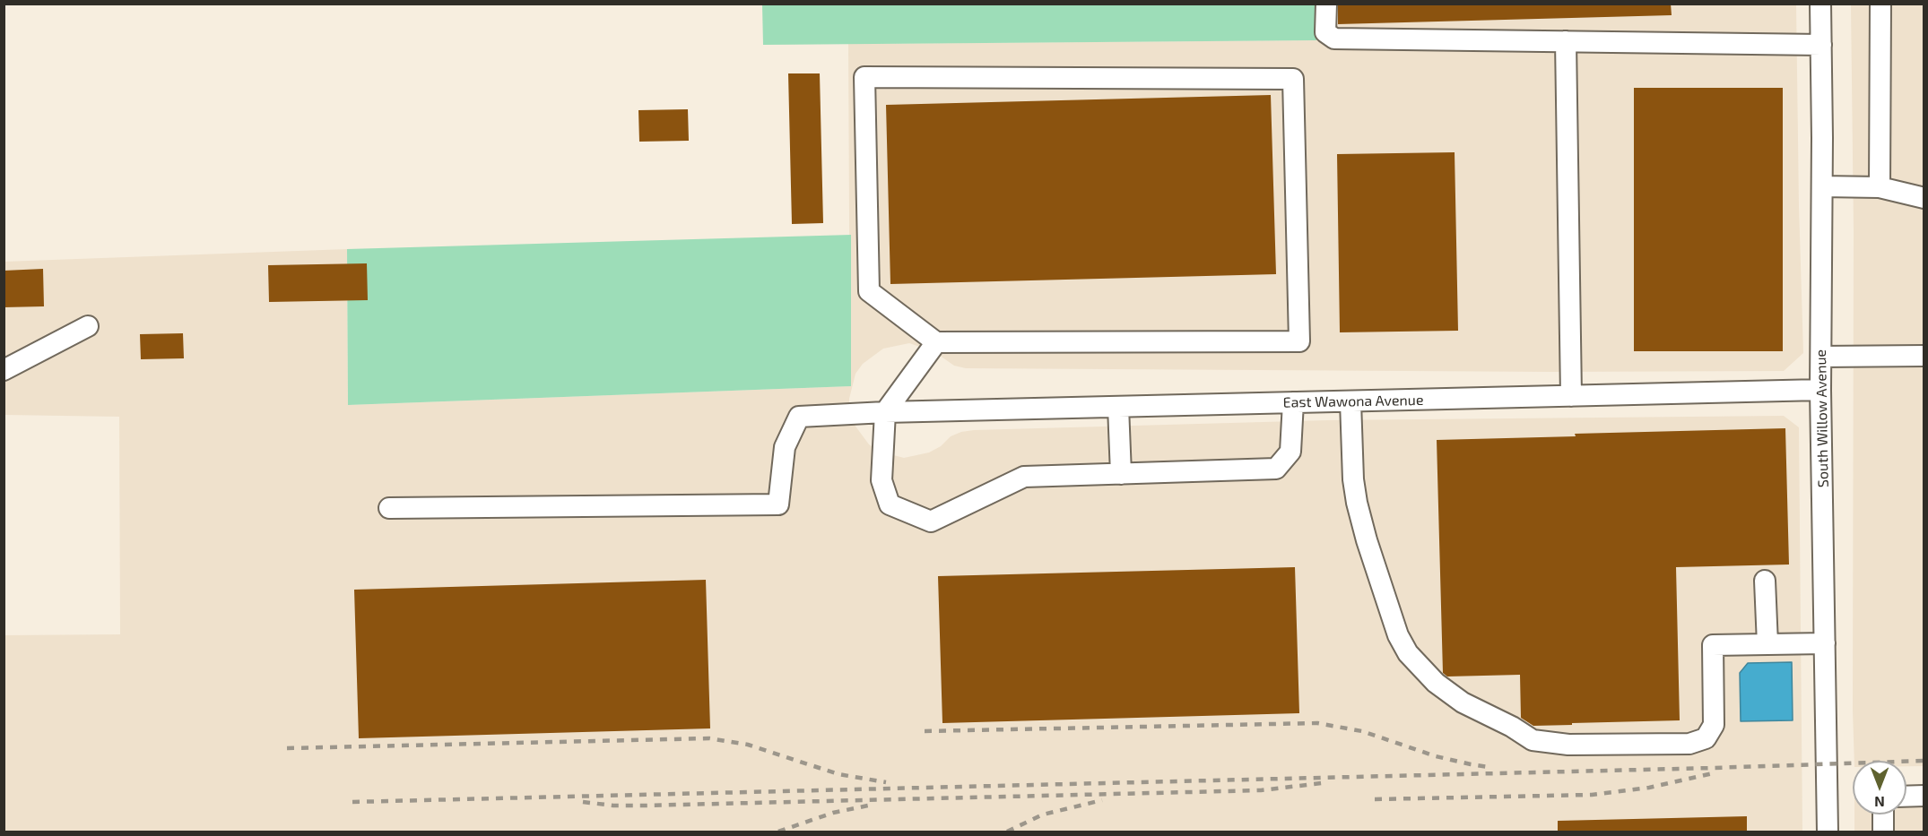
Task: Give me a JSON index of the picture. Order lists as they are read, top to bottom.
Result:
{
  "streets": {
    "street": ["East Wawona Avenue", "South Willow Avenue"]
  },
  "crossings": [
    ["East Wawona Avenue", "South Willow Avenue"]
  ],
  "north": "bottom"
}
